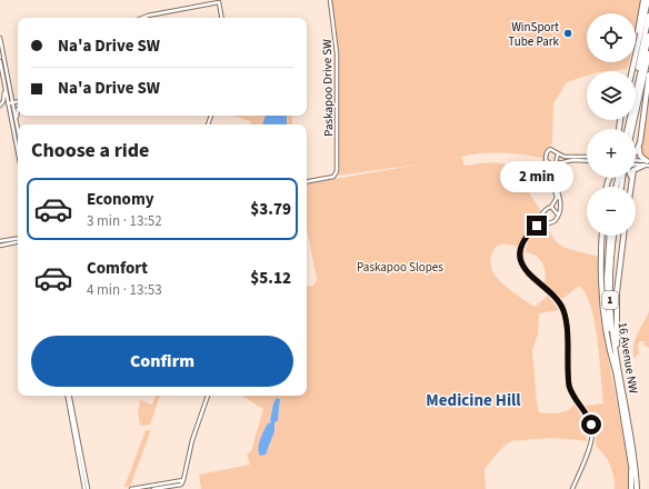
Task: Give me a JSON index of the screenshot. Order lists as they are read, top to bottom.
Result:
{
  "streets": {
    "highway": ["1", "16 Avenue NW"],
    "street": ["Paskapoo Drive SW"]
  },
  "districts": ["Medicine Hill"],
  "parks": ["Paskapoo Slopes"],
  "places": ["WinSport Tube Park"],
  "page": {
    "map_buttons": ["+", "−"],
    "banner": ["Na'a Drive SW", "Na'a Drive SW"],
    "heading": "Choose a ride",
    "bubble": "2 min",
    "list": [
      {
        "name": "Economy",
        "note": "3 min · 13:52",
        "value": "$3.79"
      },
      {
        "name": "Comfort",
        "note": "4 min · 13:53",
        "value": "$5.12"
      }
    ],
    "buttons": "Confirm"
  }
}
